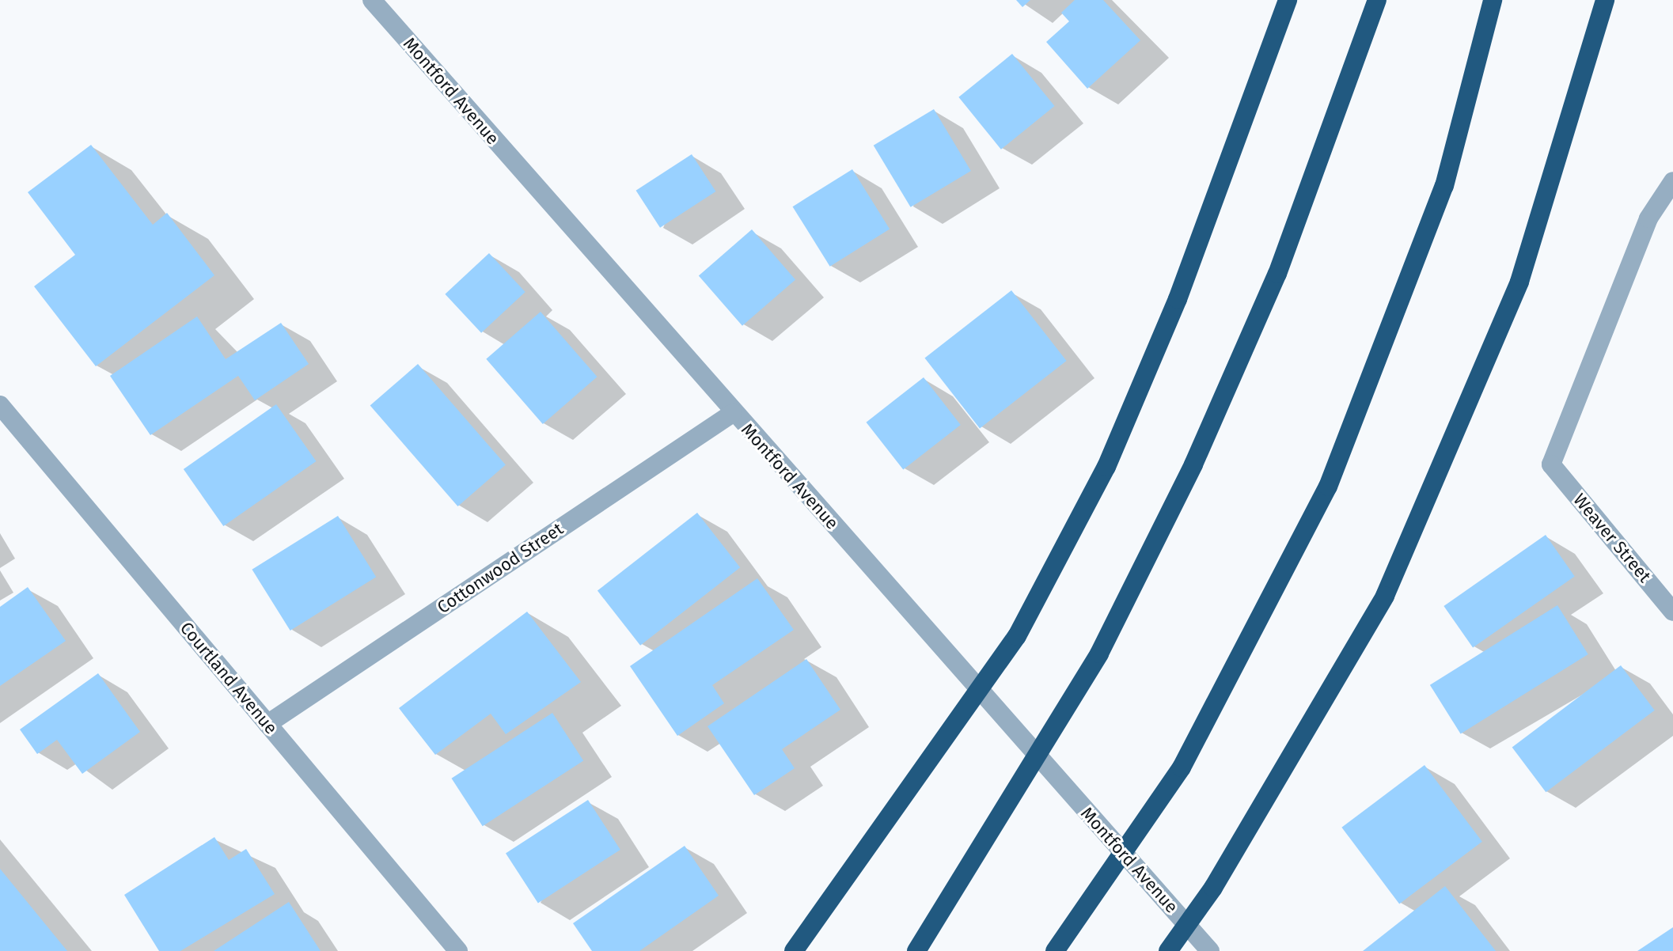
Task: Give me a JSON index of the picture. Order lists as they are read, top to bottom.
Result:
{
  "streets": {
    "street": [
      "Montford Avenue",
      "Weaver Street",
      "Cottonwood Street",
      "Courtland Avenue"
    ]
  },
  "crossings": [
    ["Montford Avenue", "Cottonwood Street"],
    ["Cottonwood Street", "Courtland Avenue"]
  ]
}
